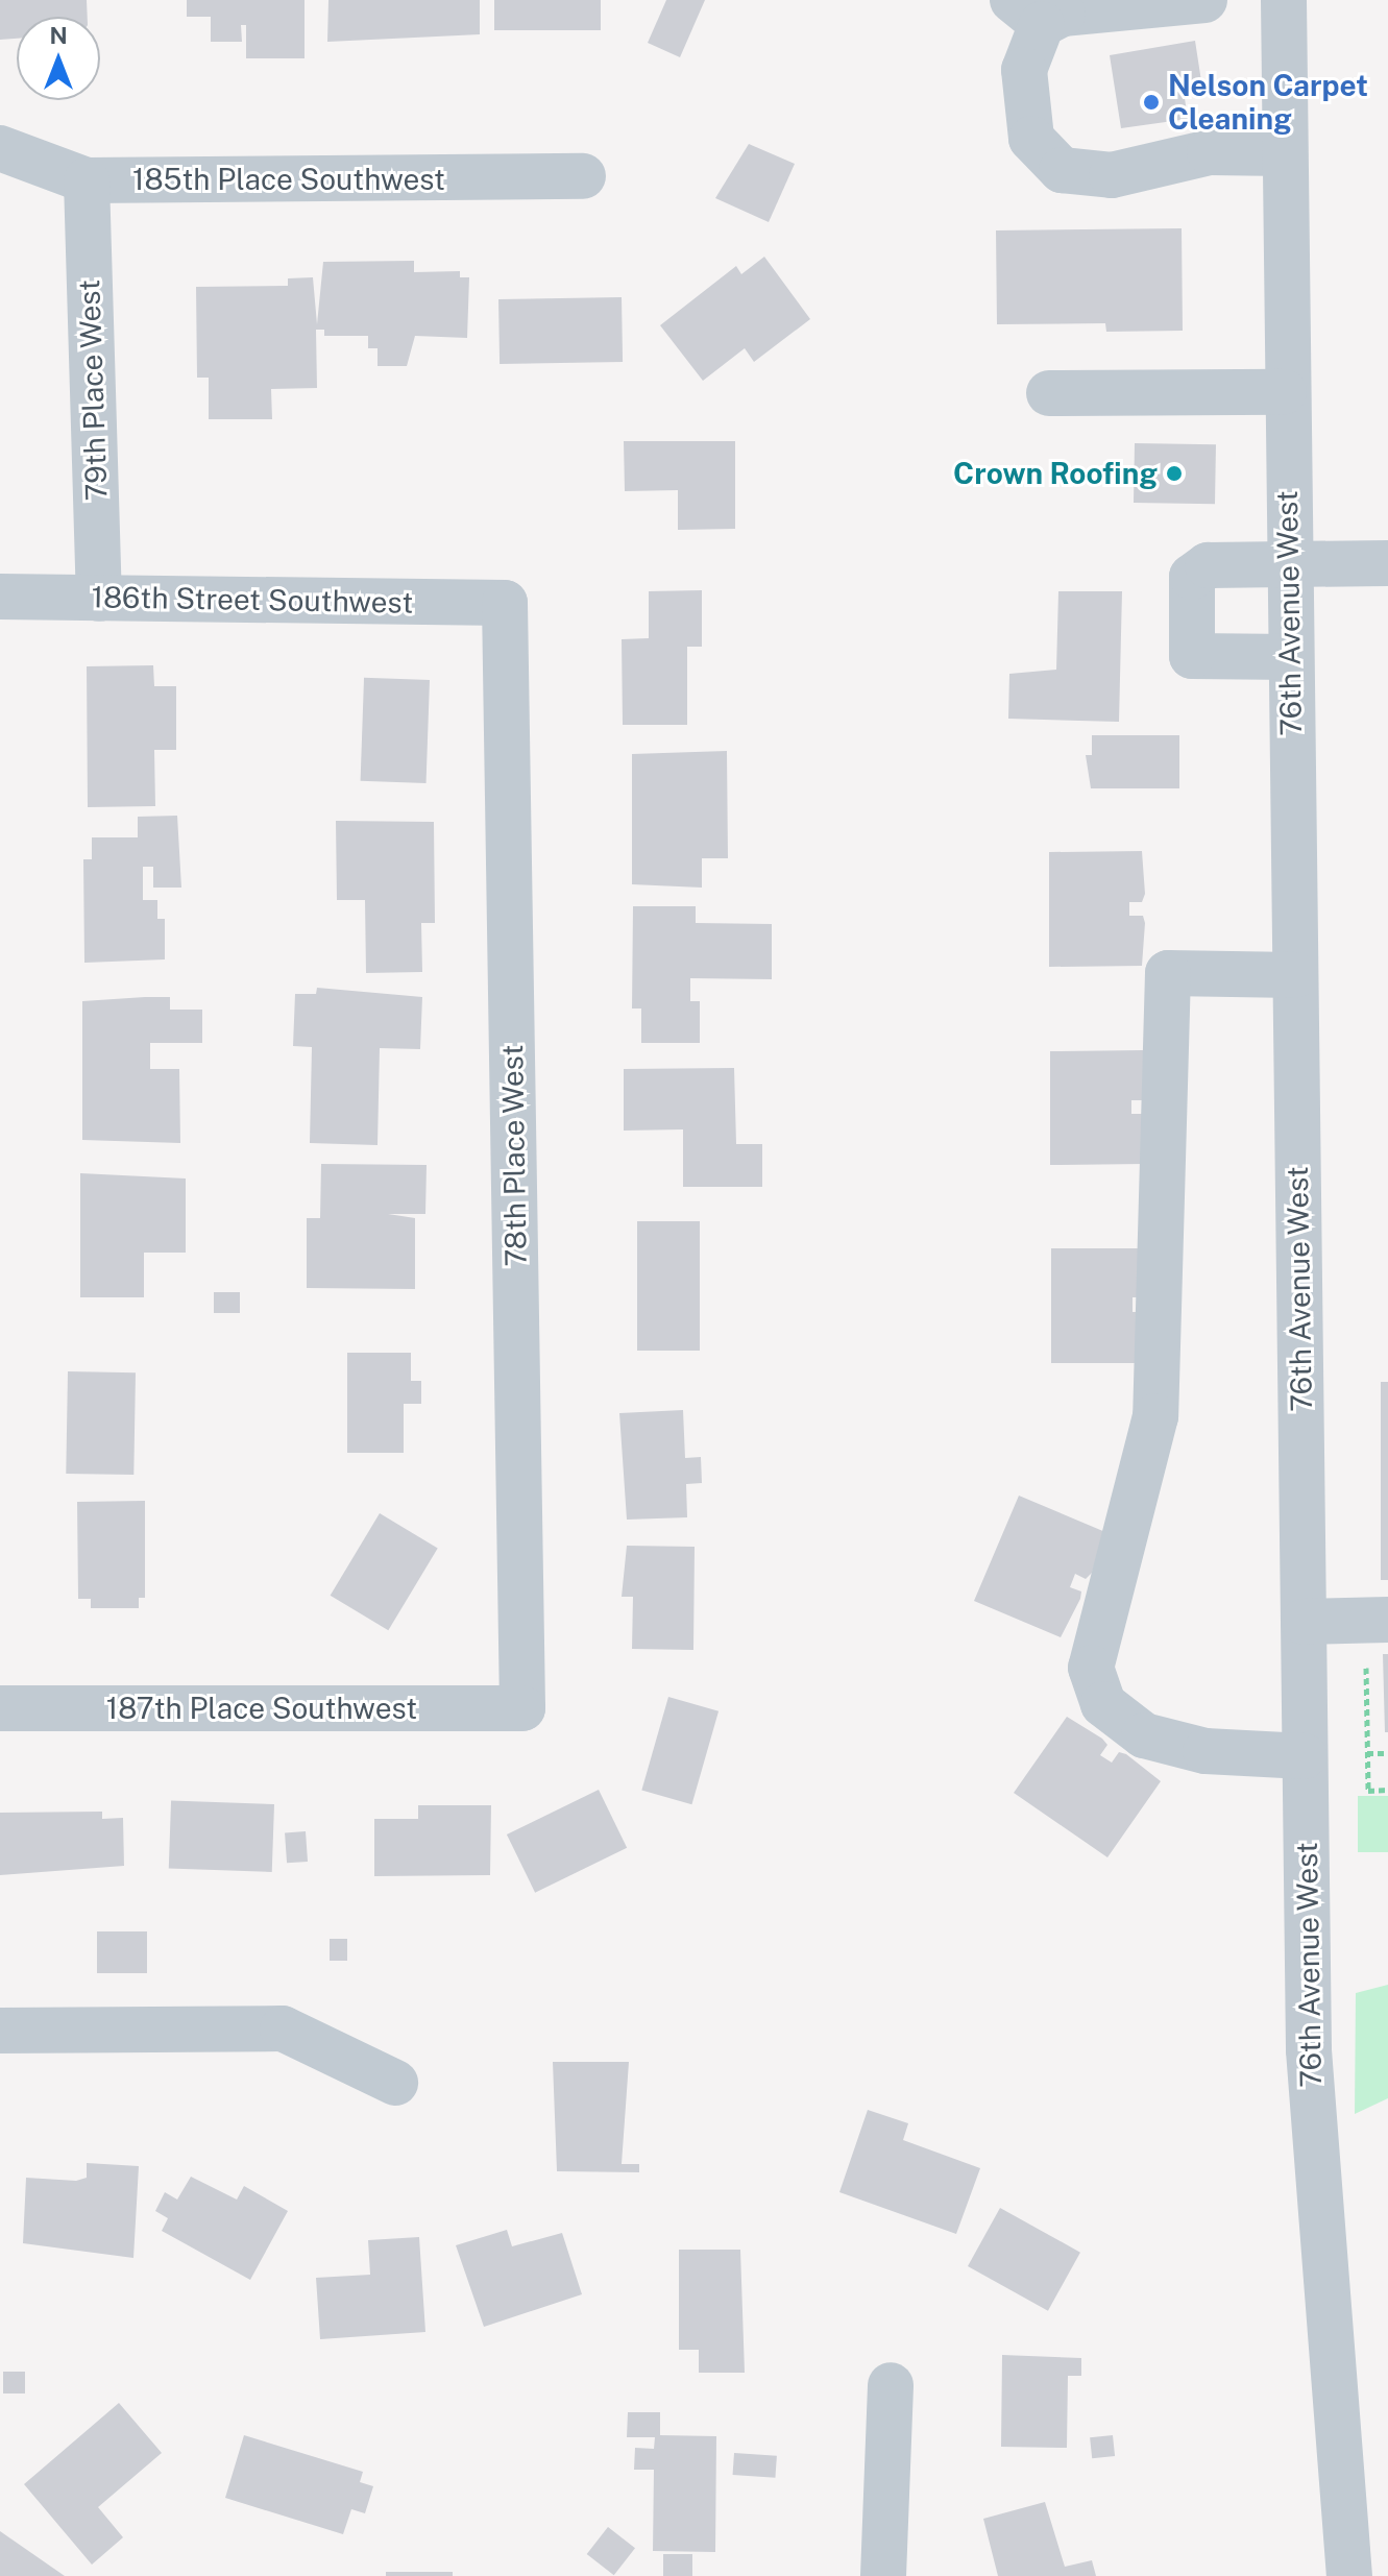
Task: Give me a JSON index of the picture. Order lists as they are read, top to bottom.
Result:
{
  "streets": {
    "street": [
      "185th Place Southwest",
      "79th Place West",
      "186th Street Southwest",
      "76th Avenue West",
      "78th Place West",
      "187th Place Southwest"
    ]
  },
  "crossings": [
    ["185th Place Southwest", "79th Place West"],
    ["79th Place West", "186th Street Southwest"],
    ["186th Street Southwest", "78th Place West"],
    ["78th Place West", "187th Place Southwest"]
  ],
  "places": ["Nelson Carpet Cleaning", "Crown Roofing"],
  "north": "top"
}
